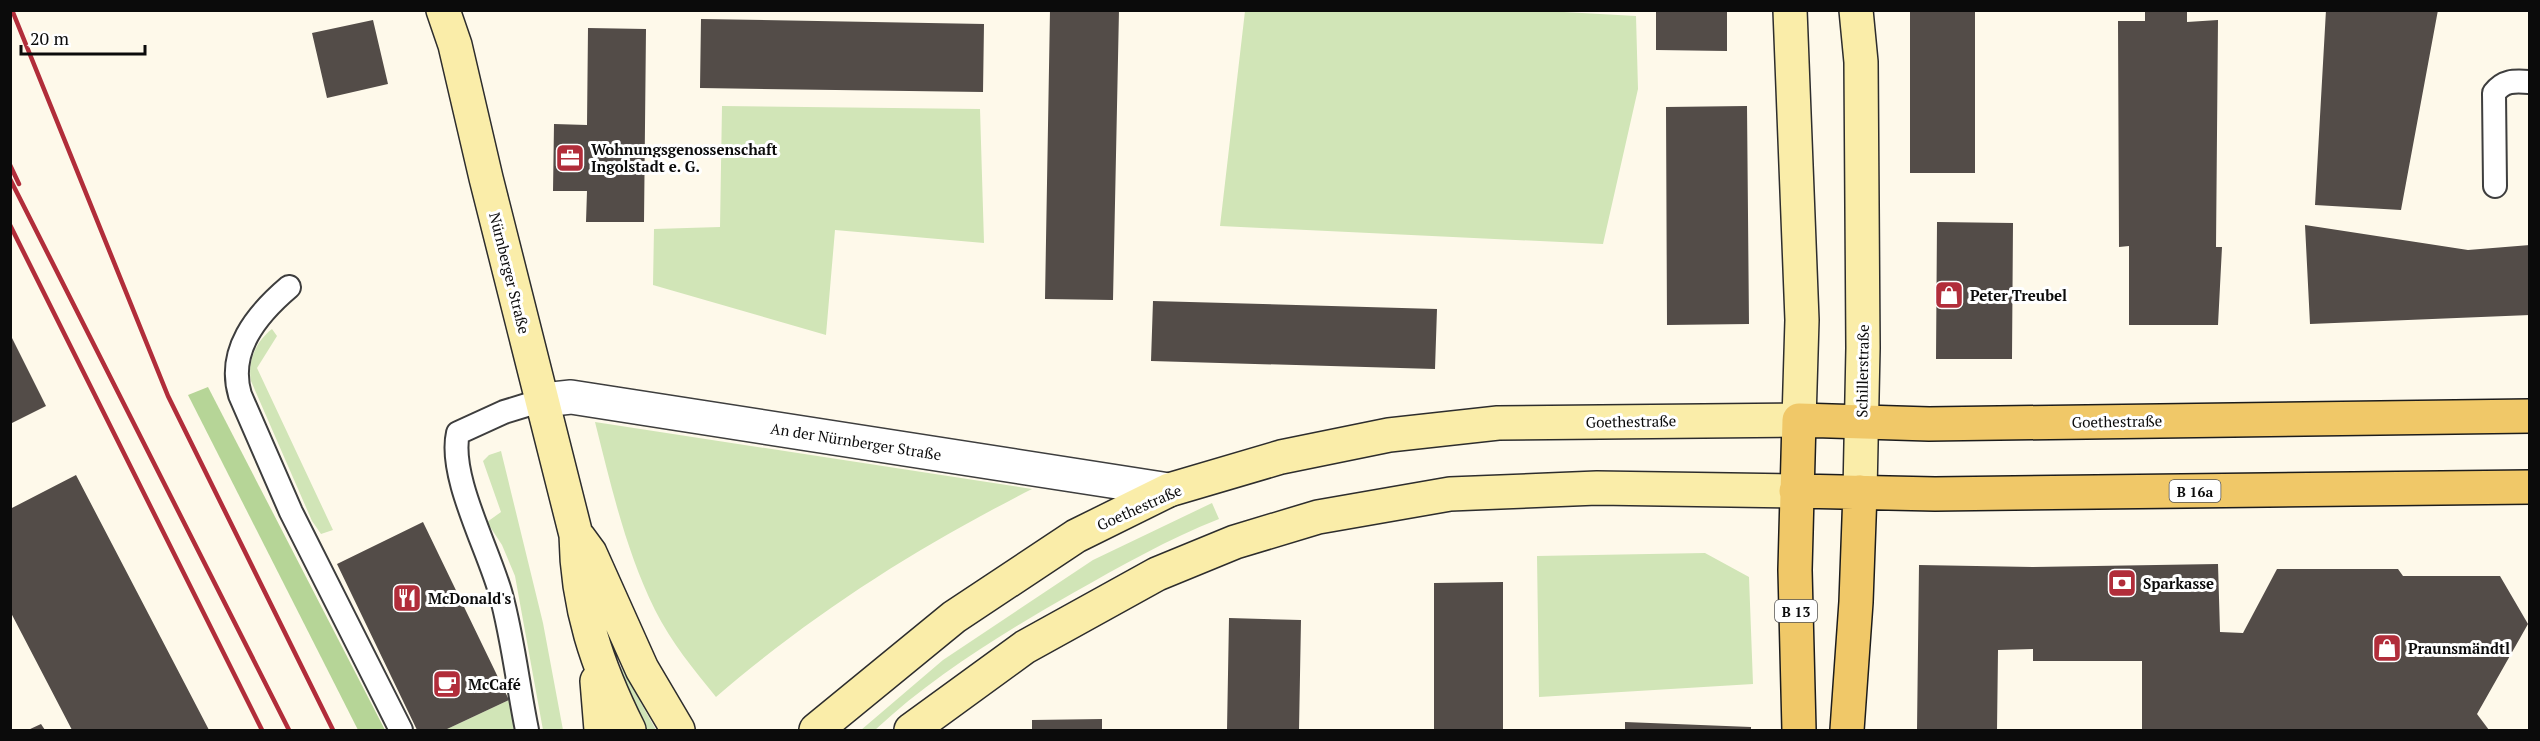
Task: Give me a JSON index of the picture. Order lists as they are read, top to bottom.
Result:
{
  "streets": {
    "main road": [
      "Nürnberger Straße",
      "Schillerstraße",
      "Goethestraße",
      "B 16a",
      "B 13"
    ],
    "street": ["An der Nürnberger Straße"]
  },
  "crossings": [
    ["Nürnberger Straße", "An der Nürnberger Straße"],
    ["Schillerstraße", "Goethestraße"],
    ["Schillerstraße", "B 16a"],
    ["Goethestraße", "An der Nürnberger Straße"],
    ["Goethestraße", "B 13"],
    ["B 16a", "B 13"]
  ],
  "places": {
    "office": ["Wohnungsgenossenschaft Ingolstadt e. G."],
    "shop": ["Peter Treubel", "Praunsmändtl"],
    "bank": ["Sparkasse"],
    "restaurant": ["McDonald's"],
    "cafe": ["McCafé"]
  },
  "scale_bar": "20 m"
}
